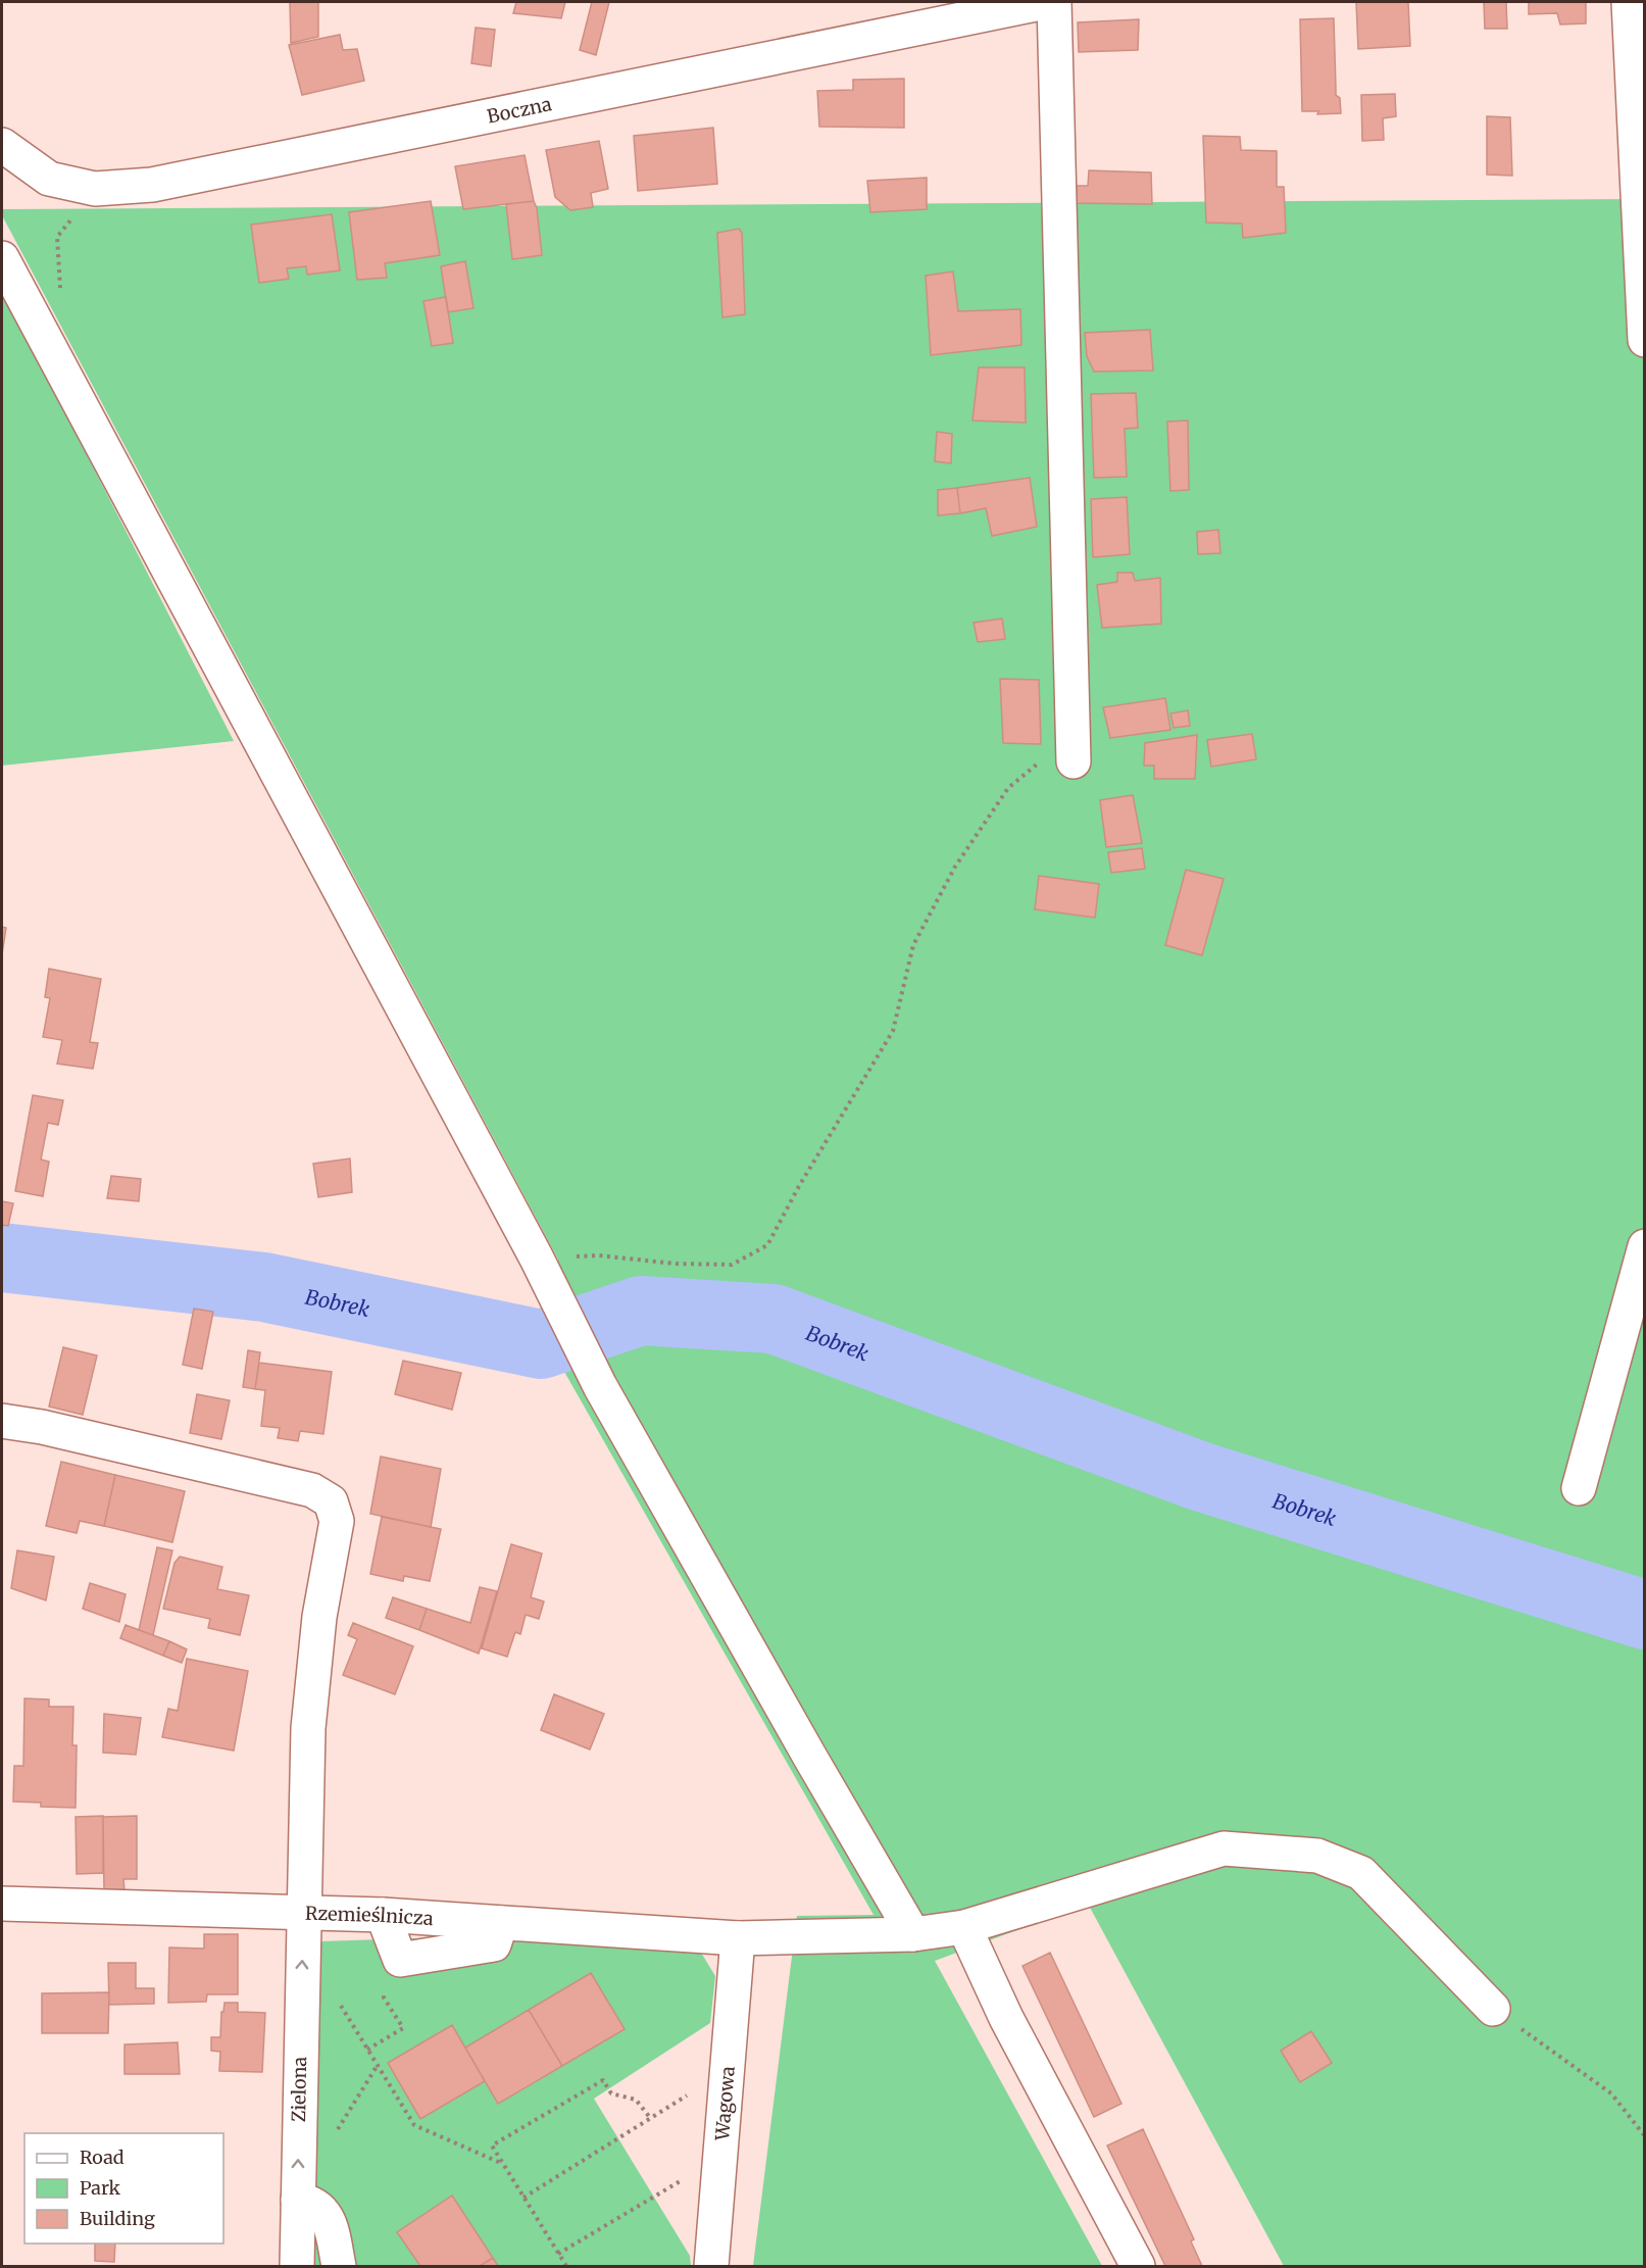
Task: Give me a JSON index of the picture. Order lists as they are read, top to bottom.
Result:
{
  "streets": {
    "street": [
      "Boczna",
      "Rzemieślnicza",
      "Zielona",
      "Wagowa"
    ]
  },
  "crossings": [
    ["Rzemieślnicza", "Zielona"],
    ["Rzemieślnicza", "Wagowa"]
  ],
  "water": ["Bobrek"],
  "legend": ["Road", "Park", "Building"]
}
